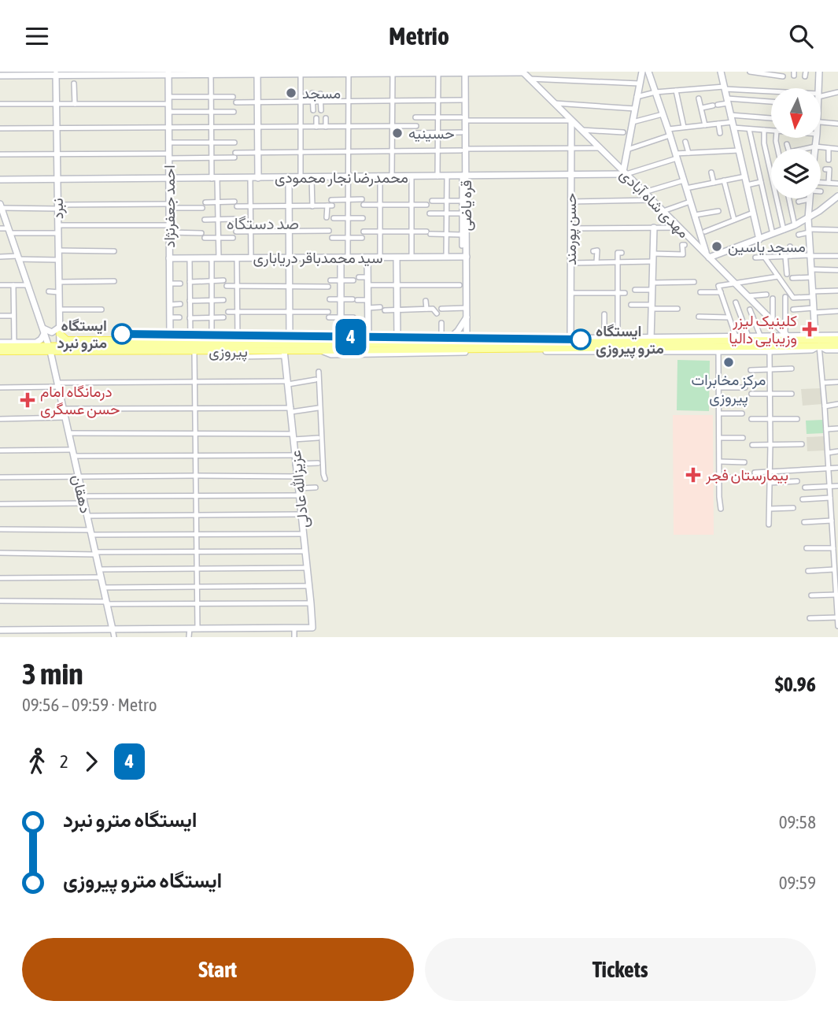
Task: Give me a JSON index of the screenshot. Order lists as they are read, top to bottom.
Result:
{
  "streets": {
    "main road": ["پیروزی"],
    "street": [
      "محمدرضا نجار محمودی",
      "مهدی شاه آبادی",
      "قره یاضی",
      "احمد جعفرنژاد",
      "نبرد",
      "حسن پورمند",
      "سید محمدباقر دریاباری",
      "عزیزالله عادلی",
      "دهقان"
    ]
  },
  "crossings": [
    ["محمدرضا نجار محمودی", "مهدی شاه آبادی"],
    ["محمدرضا نجار محمودی", "قره یاضی"],
    ["محمدرضا نجار محمودی", "احمد جعفرنژاد"],
    ["محمدرضا نجار محمودی", "نبرد"],
    ["محمدرضا نجار محمودی", "حسن پورمند"],
    ["محمدرضا نجار محمودی", "عزیزالله عادلی"],
    ["مهدی شاه آبادی", "حسن پورمند"],
    ["قره یاضی", "سید محمدباقر دریاباری"],
    ["قره یاضی", "پیروزی"],
    ["احمد جعفرنژاد", "سید محمدباقر دریاباری"],
    ["احمد جعفرنژاد", "پیروزی"],
    ["نبرد", "پیروزی"],
    ["حسن پورمند", "پیروزی"],
    ["سید محمدباقر دریاباری", "عزیزالله عادلی"],
    ["پیروزی", "عزیزالله عادلی"],
    ["پیروزی", "دهقان"]
  ],
  "districts": ["صد دستگاه"],
  "places": {
    "other": [
      "مسجد",
      "حسینیه",
      "مسجد یاسین",
      "ایستگاه مترو نبرد",
      "ایستگاه مترو پیروزی",
      "مرکز مخابرات پیروزی"
    ],
    "health": ["کلینیک لیزر وزیبایی دالیا", "درمانگاه امام حسن عسگری", "بیمارستان فجر"]
  },
  "lines": ["metro line 4"],
  "north": "bottom",
  "page": {
    "header": "Metrio",
    "on_map": "4",
    "heading": ["3 min", "09:56 – 09:59 · Metro", "$0.96"],
    "legs": ["2", "4"],
    "list": [
      {
        "name": "ایستگاه مترو نبرد",
        "value": "09:58"
      },
      {
        "name": "ایستگاه مترو پیروزی",
        "value": "09:59"
      }
    ],
    "buttons": ["Start", "Tickets"]
  }
}
